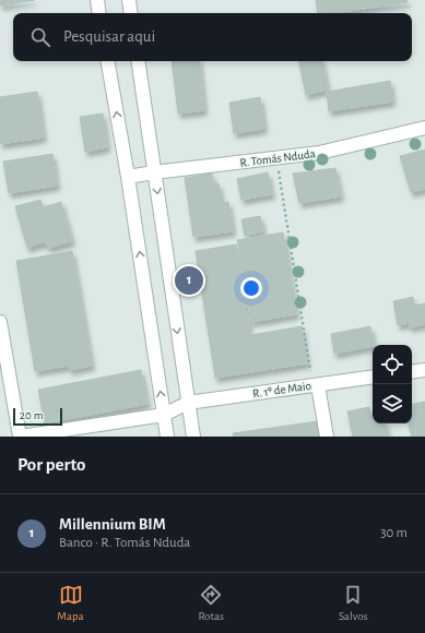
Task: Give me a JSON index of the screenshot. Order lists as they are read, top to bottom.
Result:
{
  "streets": {
    "street": ["R. Tomás Nduda", "R. 1º de Maio"]
  },
  "scale_bar": "20 m",
  "page": {
    "search": "Pesquisar aqui",
    "pins": "1",
    "scale": "20 m",
    "heading": "Por perto",
    "list": [
      {
        "mark": "1",
        "name": "Millennium BIM",
        "note": "Banco · R. Tomás Nduda",
        "value": "30 m"
      }
    ],
    "nav": ["Mapa", "Rotas", "Salvos"]
  }
}
